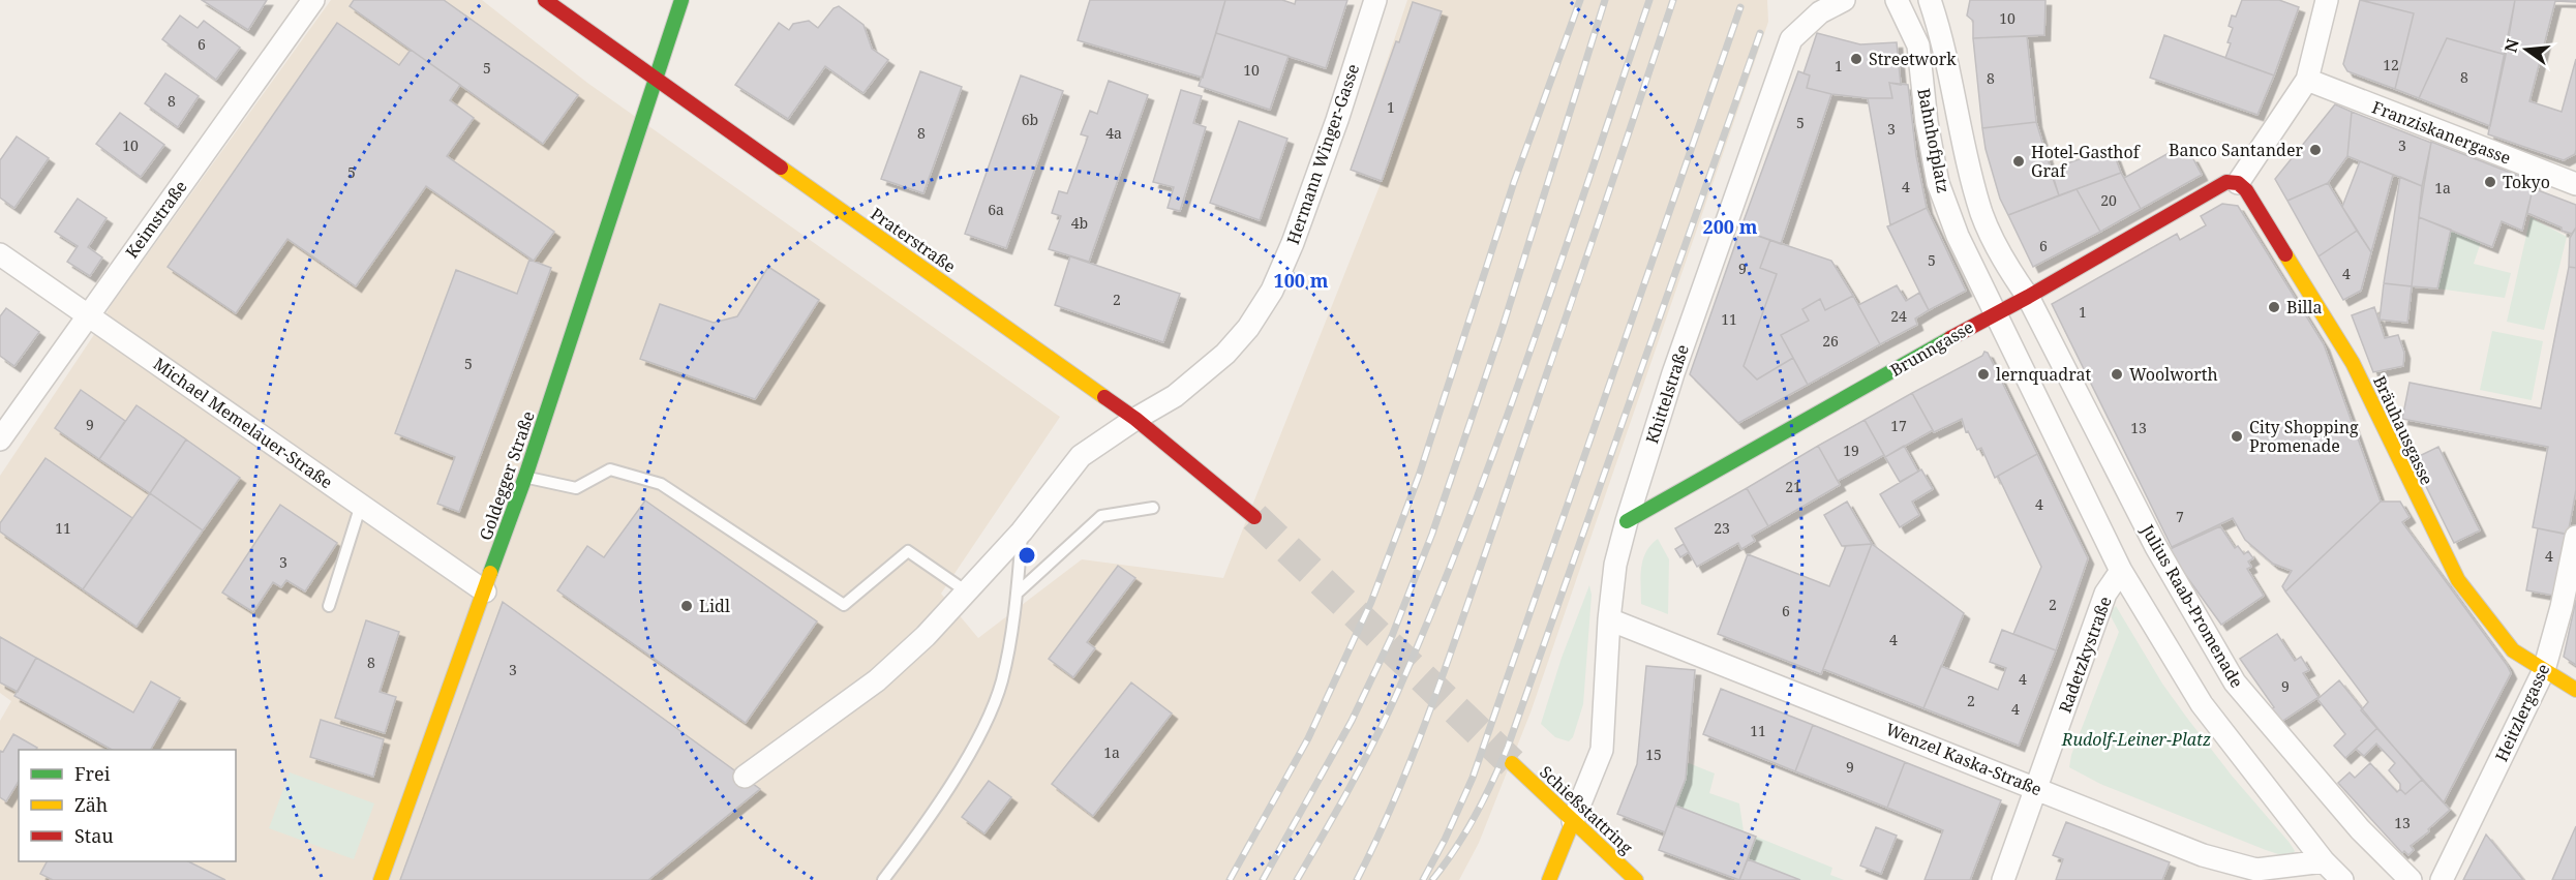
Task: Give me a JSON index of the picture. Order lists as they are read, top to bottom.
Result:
{
  "streets": {
    "main road": [
      "Praterstraße",
      "Brunngasse",
      "Bräuhausgasse",
      "Goldegger Straße",
      "Schießstattring"
    ],
    "street": [
      "Franziskanergasse",
      "Bahnhofplatz",
      "Hermann Winger-Gasse",
      "Keimstraße",
      "Khittelstraße",
      "Michael Memelauer-Straße",
      "Julius Raab-Promenade",
      "Radetzkystraße",
      "Heitzlergasse",
      "Wenzel Kaska-Straße"
    ]
  },
  "crossings": [
    ["Bahnhofplatz", "Brunngasse"],
    ["Bahnhofplatz", "Julius Raab-Promenade"],
    ["Hermann Winger-Gasse", "Praterstraße"],
    ["Keimstraße", "Michael Memelauer-Straße"],
    ["Praterstraße", "Goldegger Straße"],
    ["Brunngasse", "Khittelstraße"],
    ["Brunngasse", "Bräuhausgasse"],
    ["Brunngasse", "Julius Raab-Promenade"],
    ["Khittelstraße", "Wenzel Kaska-Straße"],
    ["Khittelstraße", "Schießstattring"],
    ["Michael Memelauer-Straße", "Goldegger Straße"],
    ["Bräuhausgasse", "Heitzlergasse"],
    ["Radetzkystraße", "Wenzel Kaska-Straße"]
  ],
  "parks": ["Rudolf-Leiner-Platz"],
  "places": [
    "Streetwork",
    "Banco Santander",
    "Hotel-Gasthof Graf",
    "Tokyo",
    "Billa",
    "lernquadrat",
    "Woolworth",
    "City Shopping Promenade",
    "Lidl"
  ],
  "house_numbers": [
    "10",
    "6",
    "12",
    "1",
    "5",
    "10",
    "8",
    "8",
    "8",
    "1",
    "6b",
    "5",
    "3",
    "8",
    "4a",
    "10",
    "3",
    "5",
    "4",
    "1a",
    "20",
    "6a",
    "4b",
    "6",
    "5",
    "9",
    "4",
    "2",
    "1",
    "24",
    "11",
    "26",
    "5",
    "9",
    "17",
    "13",
    "19",
    "21",
    "4",
    "7",
    "11",
    "23",
    "4",
    "3",
    "2",
    "6",
    "4",
    "8",
    "3",
    "4",
    "9",
    "2",
    "4",
    "11",
    "1a",
    "15",
    "9",
    "13"
  ],
  "legend": ["Frei", "Zäh", "Stau"],
  "north": "left",
  "rings": ["200 m", "100 m"]
}
